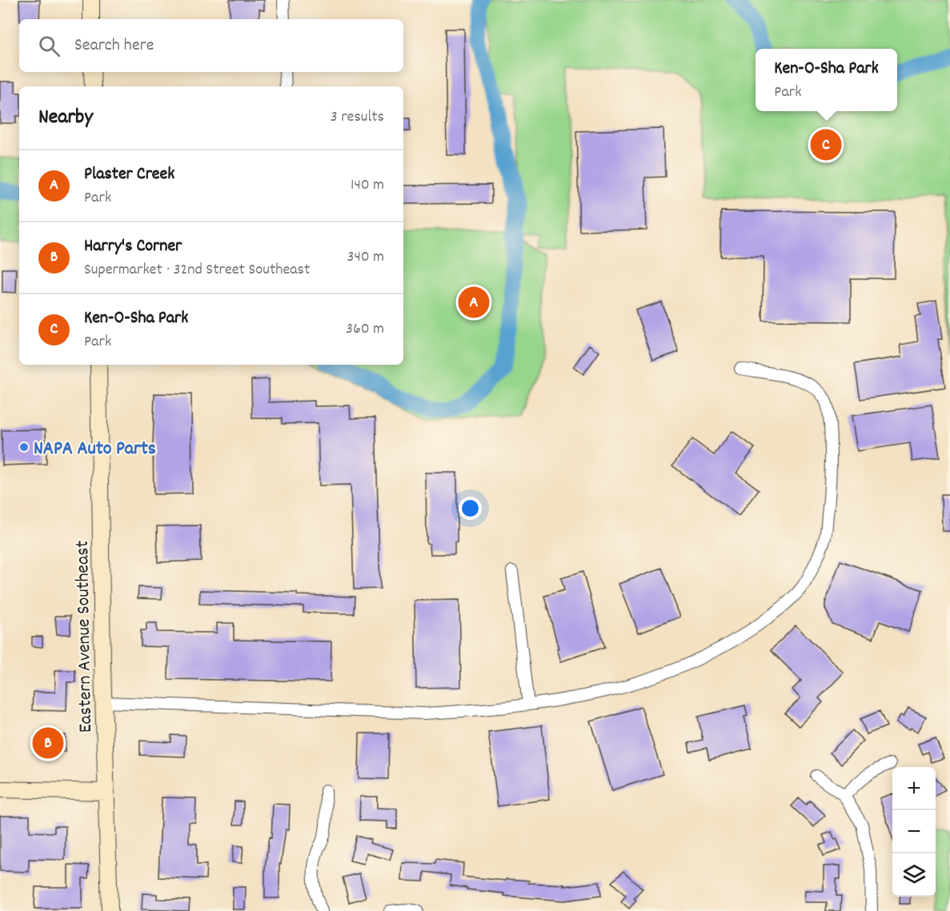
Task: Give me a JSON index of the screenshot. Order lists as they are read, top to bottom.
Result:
{
  "streets": {
    "main road": ["Eastern Avenue Southeast"]
  },
  "places": ["NAPA Auto Parts"],
  "page": {
    "search": "Search here",
    "popup": ["Ken-O-Sha Park", "Park"],
    "heading": ["Nearby", "3 results"],
    "pins": ["C", "A", "B"],
    "list": [
      {
        "mark": "A",
        "name": "Plaster Creek",
        "note": "Park",
        "value": "140 m"
      },
      {
        "mark": "B",
        "name": "Harry's Corner",
        "note": "Supermarket · 32nd Street Southeast",
        "value": "340 m"
      },
      {
        "mark": "C",
        "name": "Ken-O-Sha Park",
        "note": "Park",
        "value": "360 m"
      }
    ],
    "map_buttons": ["+", "−"]
  }
}
